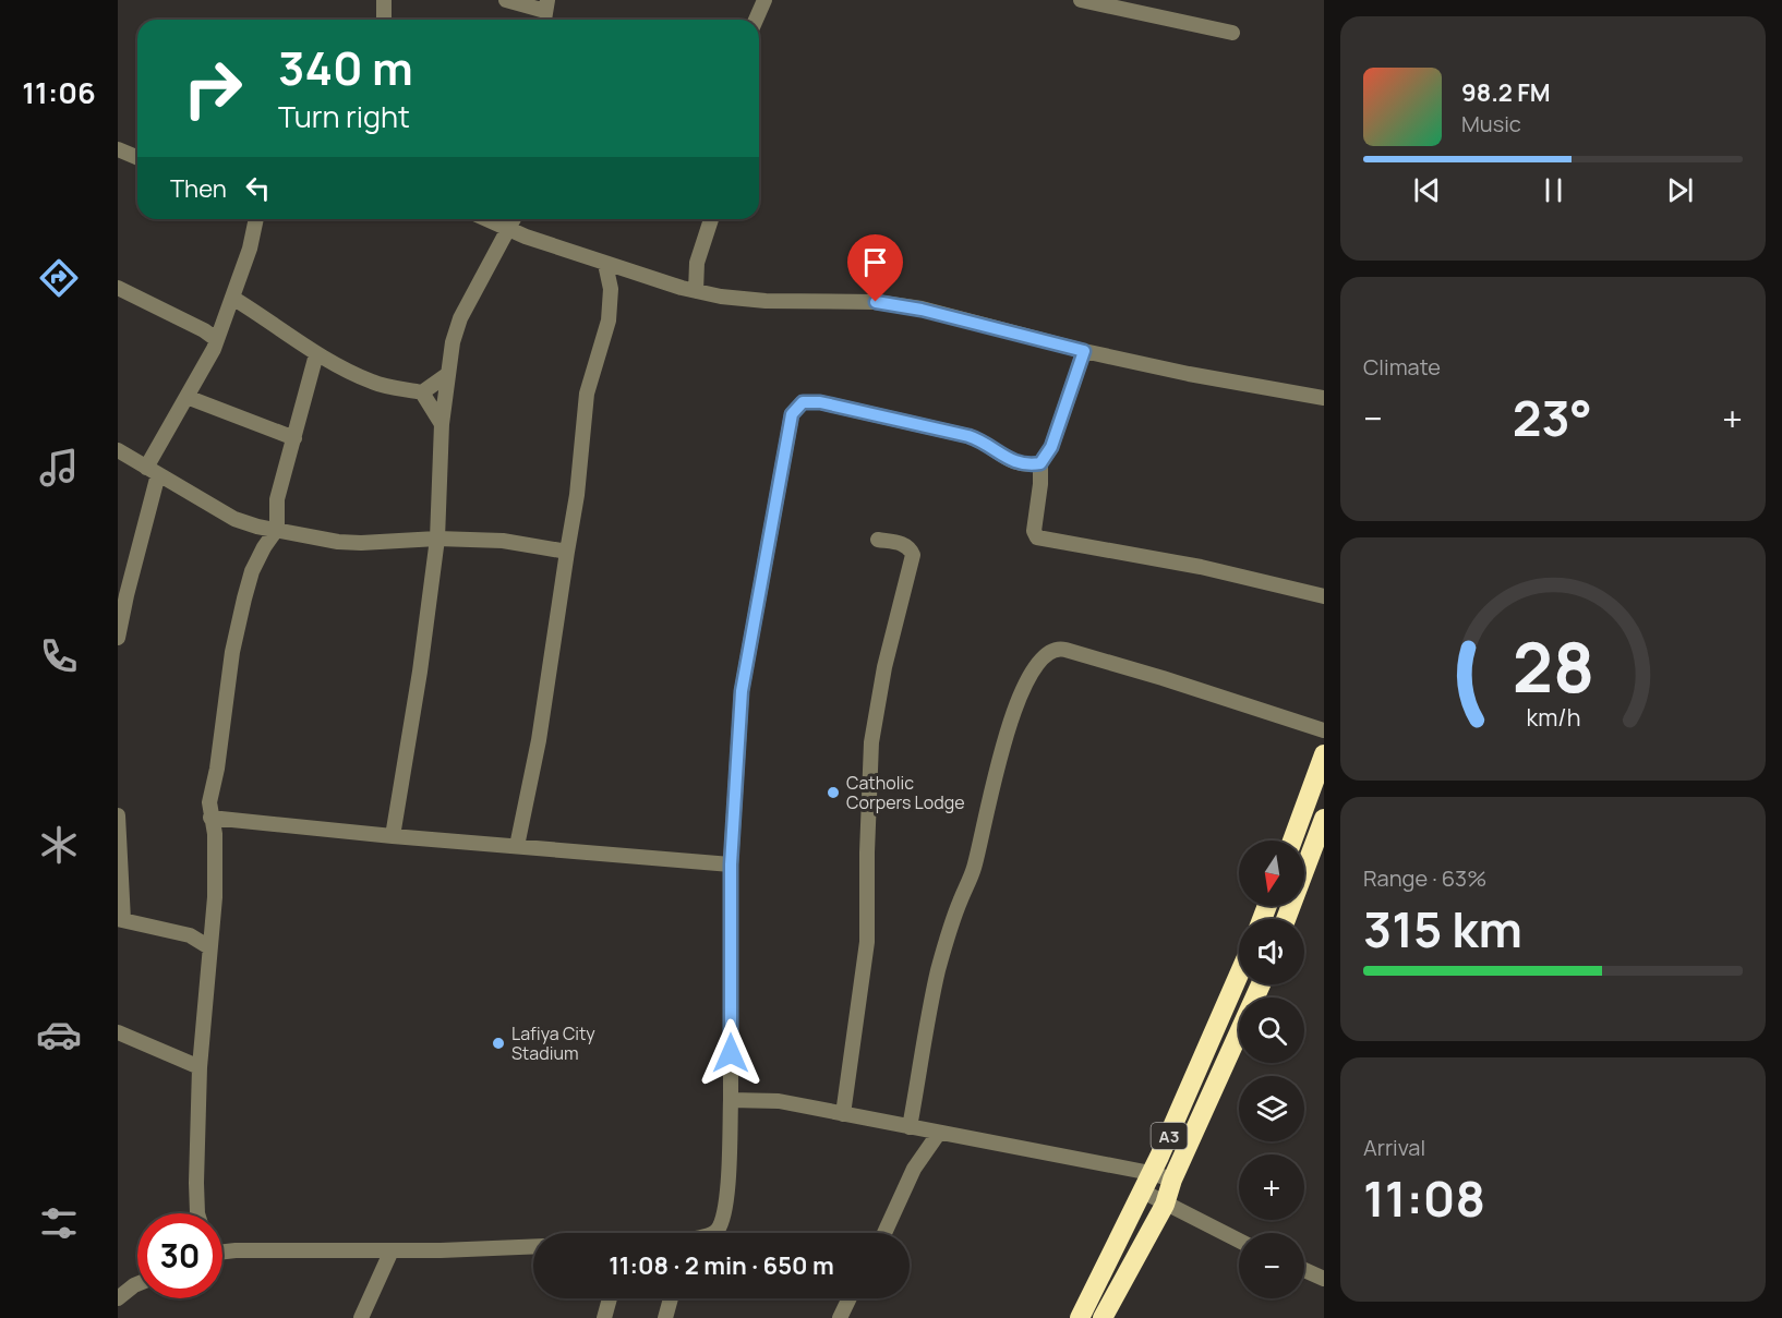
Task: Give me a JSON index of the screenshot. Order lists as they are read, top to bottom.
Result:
{
  "streets": {
    "highway": ["A3"]
  },
  "places": ["Catholic Corpers Lodge", "Lafiya City Stadium"],
  "north": "bottom",
  "page": {
    "tabs": "11:06",
    "turn": ["340 m", "Turn right"],
    "song": ["98.2 FM", "Music"],
    "then": "Then",
    "tile": [
      "Climate",
      ["Range · 63%", "315 km"],
      ["Arrival", "11:08"]
    ],
    "heat": ["−", "23°", "+"],
    "map_buttons": ["+", "−"],
    "limit": "30",
    "trip": "11:08 · 2 min · 650 m",
    "gauge": ["28", "km/h"]
  }
}
